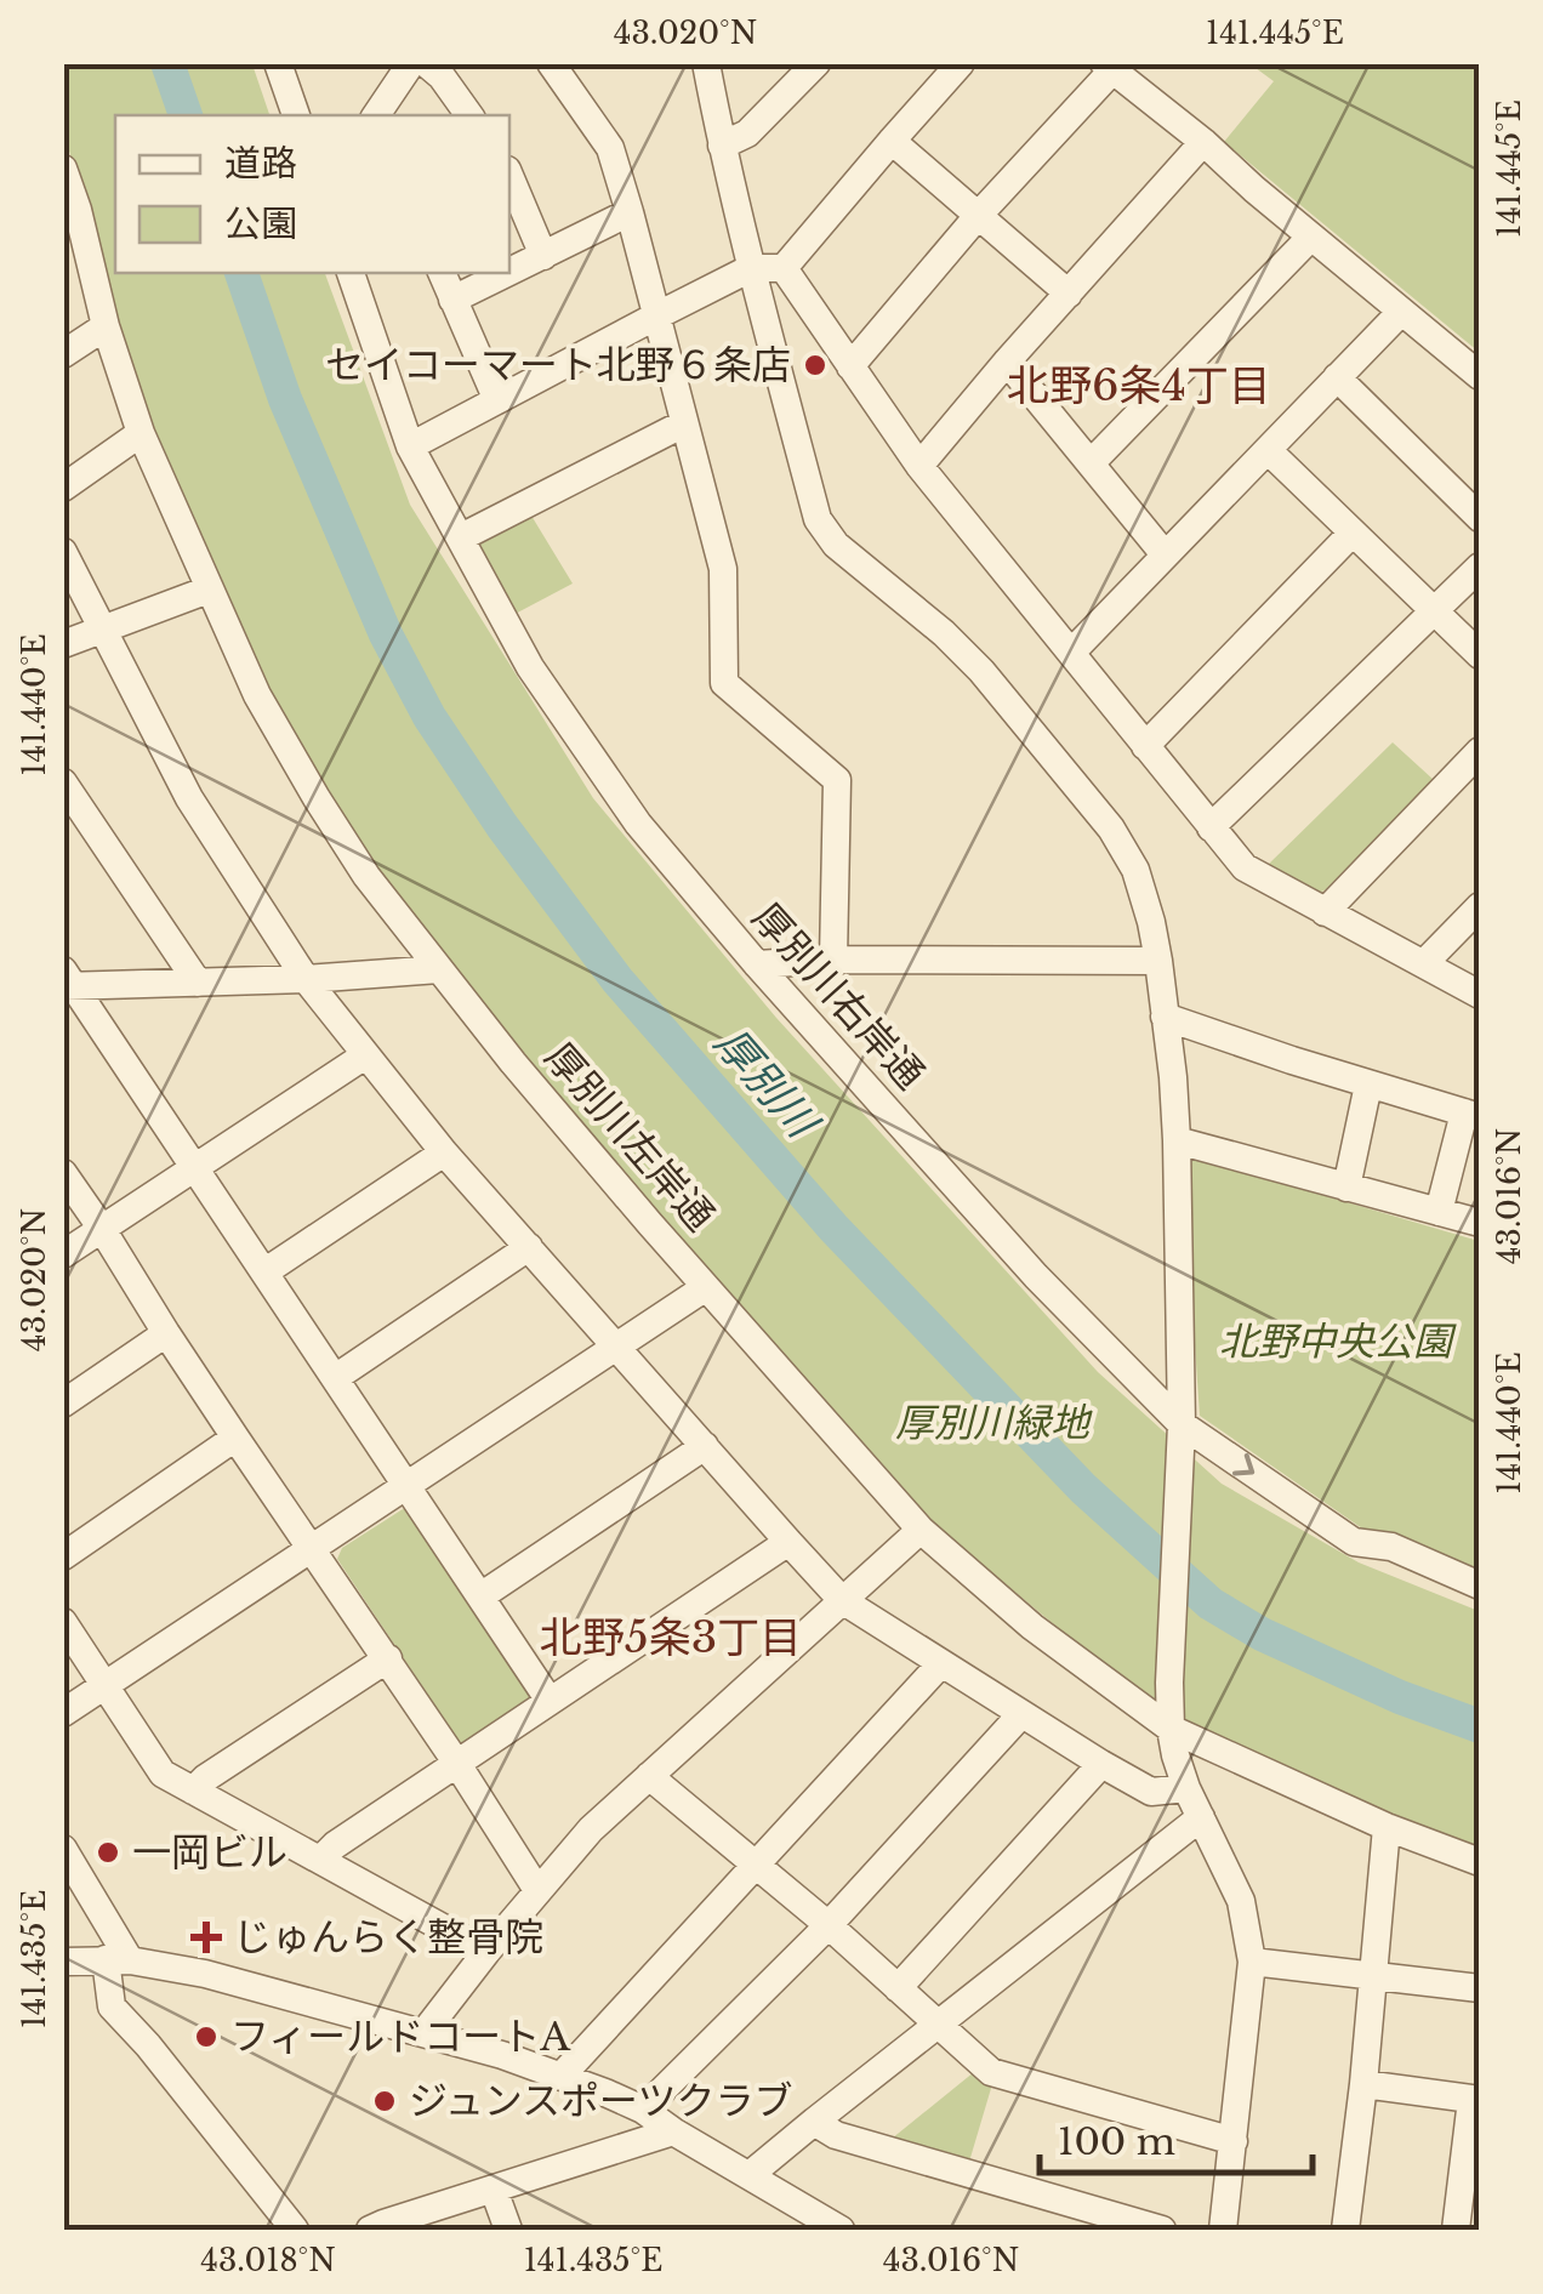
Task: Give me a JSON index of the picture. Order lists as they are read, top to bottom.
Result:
{
  "streets": {
    "street": ["厚別川右岸通", "厚別川左岸通"]
  },
  "districts": ["北野6条4丁目", "北野5条3丁目"],
  "water": ["厚別川"],
  "parks": ["北野中央公園", "厚別川緑地"],
  "places": {
    "other": [
      "セイコーマート北野６条店",
      "一岡ビル",
      "フィールドコートA",
      "ジュンスポーツクラブ"
    ],
    "health": ["じゅんらく整骨院"]
  },
  "legend": ["道路", "公園"],
  "scale_bar": "100 m",
  "coordinates": [
    "43.020°N",
    "141.445°E",
    "141.440°E",
    "43.016°N",
    "141.435°E",
    "43.018°N"
  ]
}
